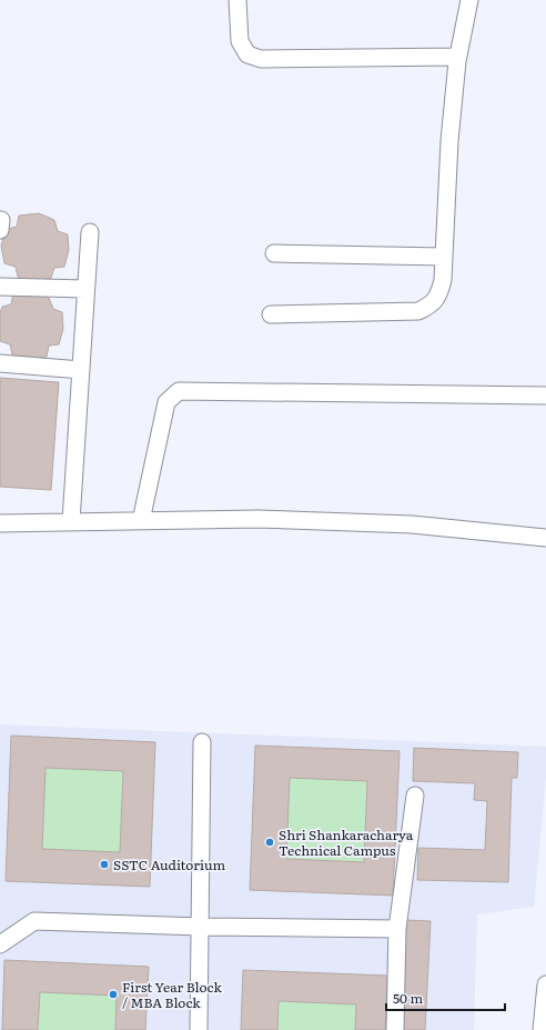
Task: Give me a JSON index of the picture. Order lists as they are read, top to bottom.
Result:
{
  "places": ["Shri Shankaracharya Technical Campus", "SSTC Auditorium", "First Year Block / MBA Block"],
  "scale_bar": "50 m"
}
